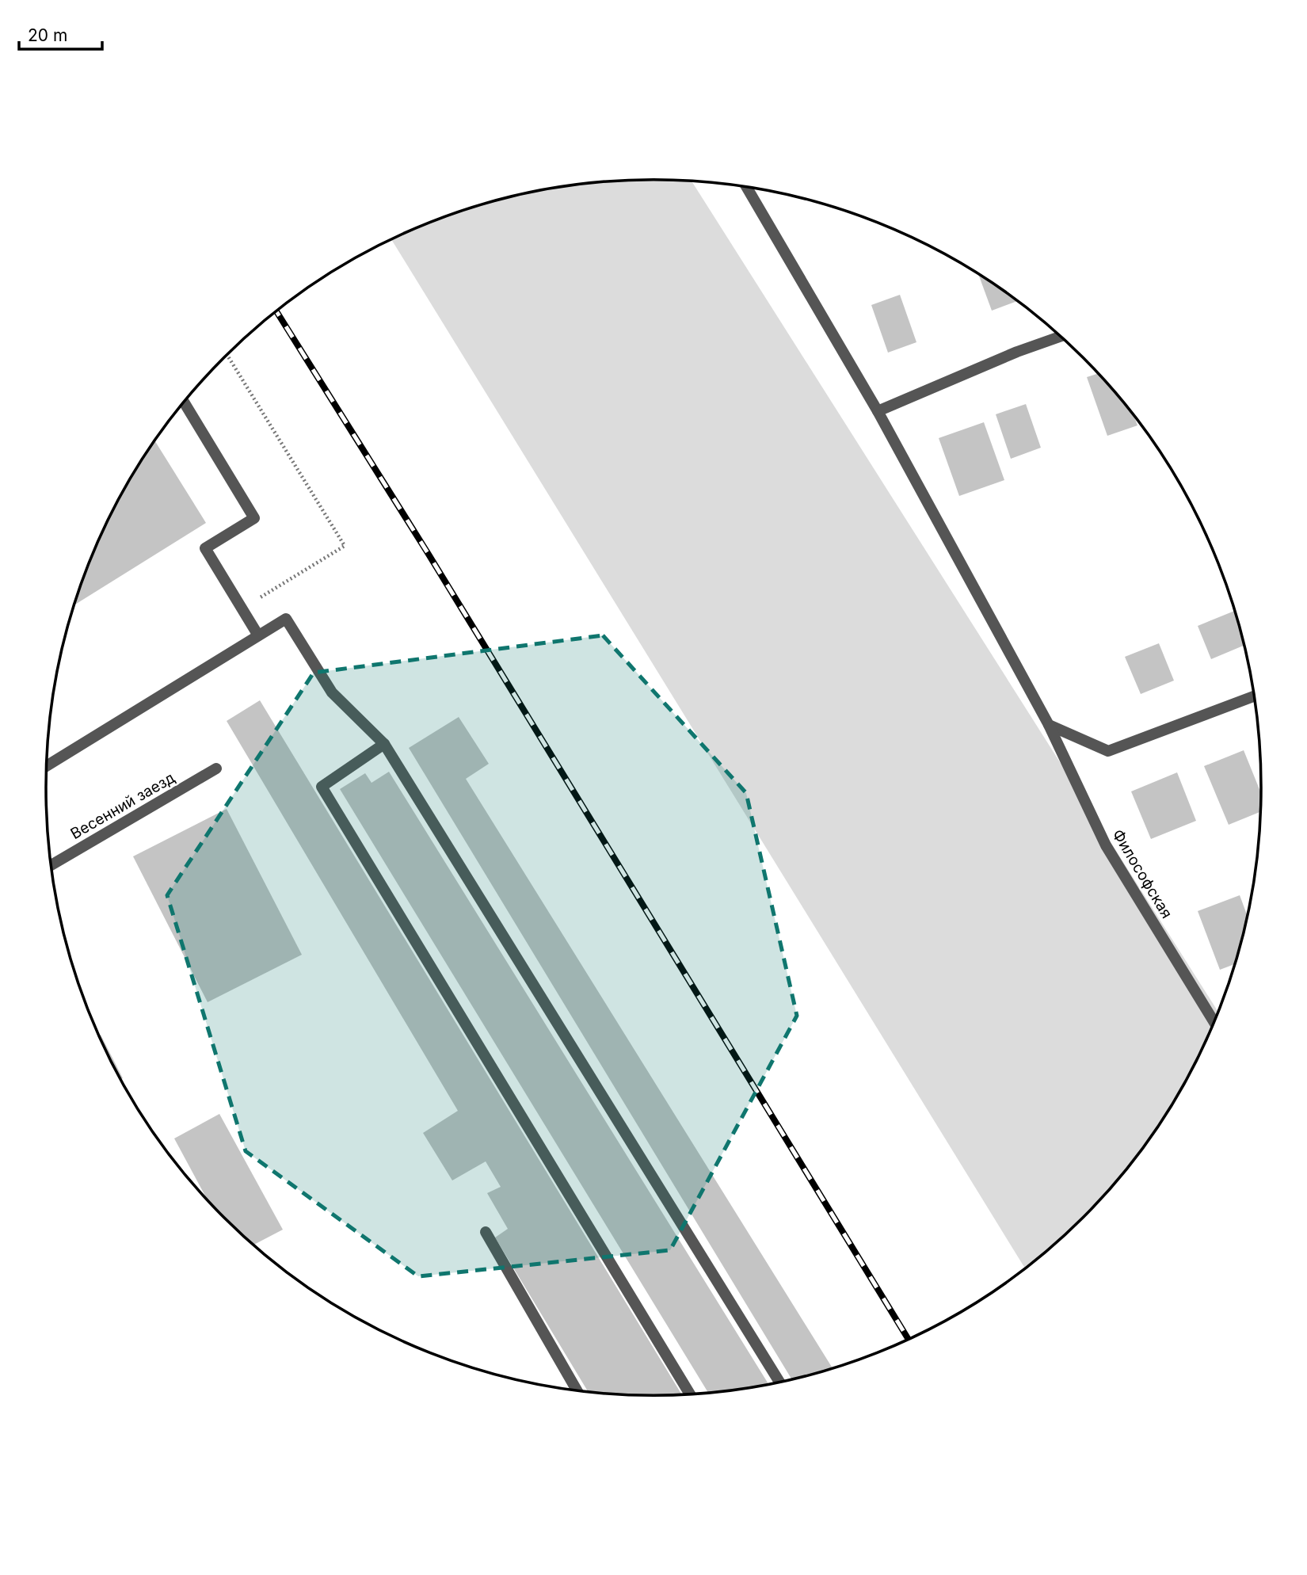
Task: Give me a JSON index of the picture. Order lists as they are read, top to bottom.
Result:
{
  "streets": {
    "street": ["Весенний заезд", "Философская"]
  },
  "scale_bar": "20 m"
}
